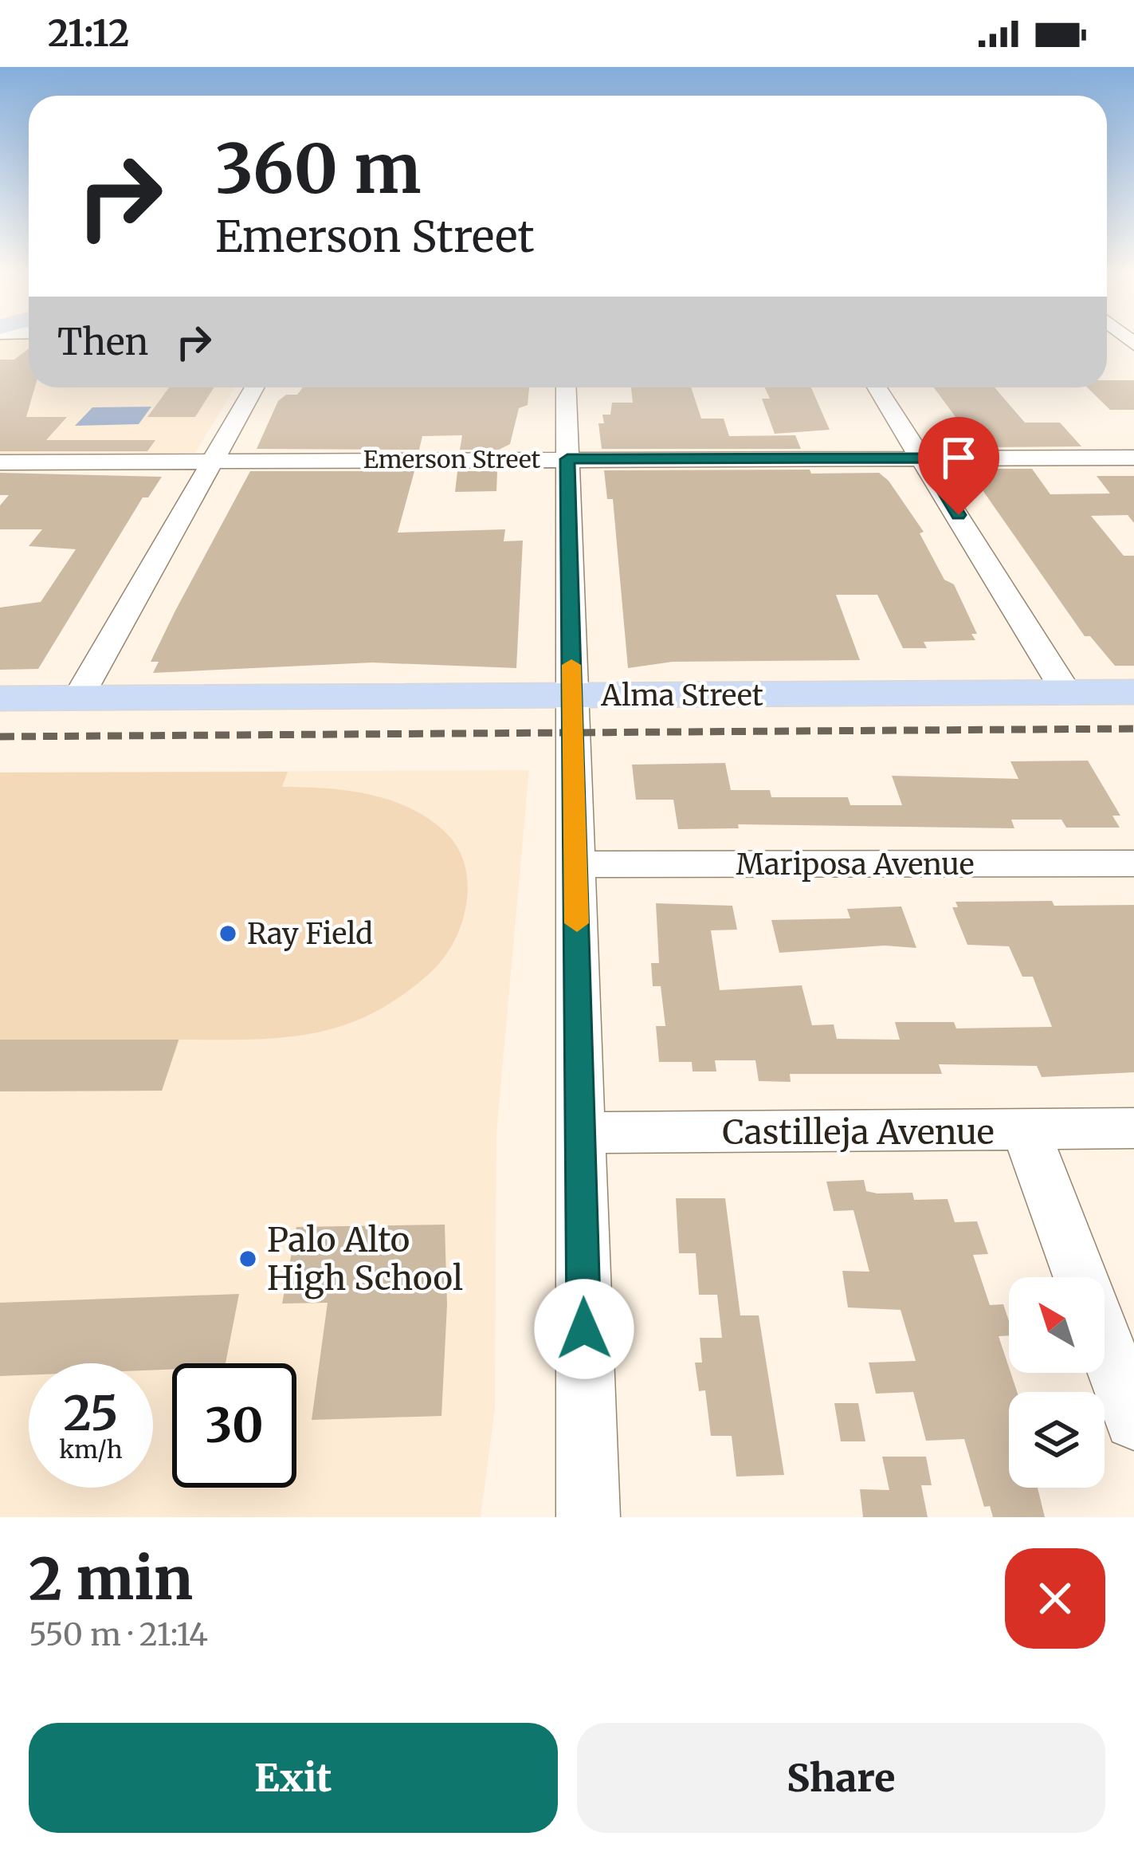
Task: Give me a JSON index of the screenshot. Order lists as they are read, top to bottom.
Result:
{
  "streets": {
    "main road": ["Alma Street"],
    "street": ["Emerson Street", "Mariposa Avenue", "Castilleja Avenue"]
  },
  "places": ["Ray Field", "Palo Alto High School"],
  "north": "top left",
  "page": {
    "status": "21:12",
    "turn": ["360 m", "Emerson Street"],
    "then": "Then",
    "speed": "25 km/h",
    "limit": "30",
    "heading": ["2 min", "550 m · 21:14"],
    "buttons": ["Exit", "Share"]
  }
}
